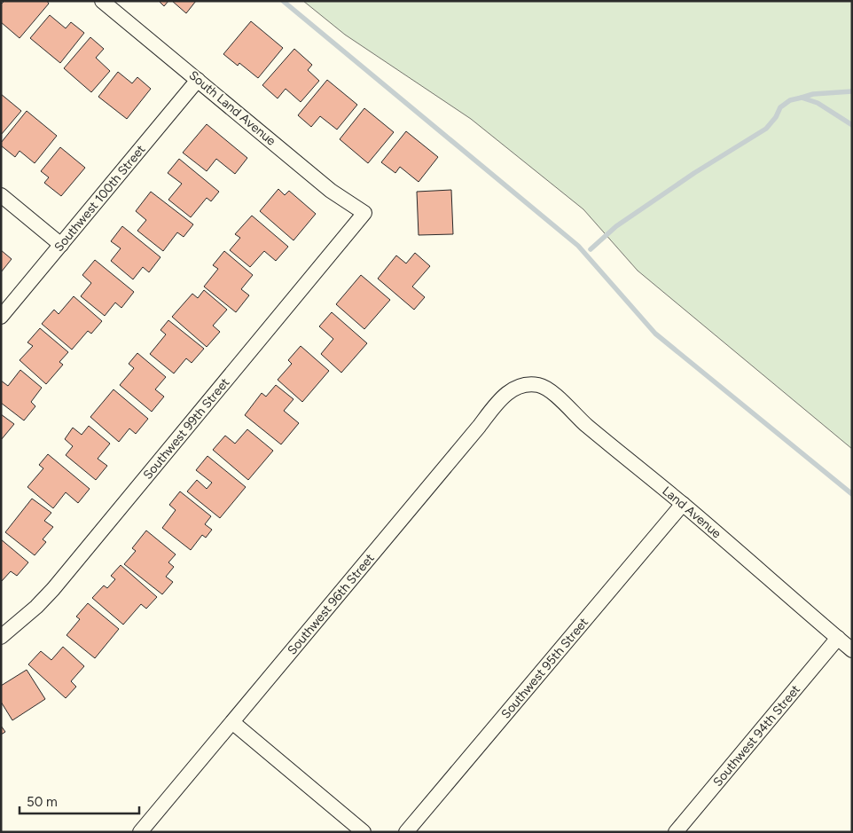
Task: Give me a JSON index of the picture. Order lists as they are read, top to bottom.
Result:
{
  "streets": {
    "street": [
      "South Land Avenue",
      "Southwest 100th Street",
      "Southwest 99th Street",
      "Land Avenue",
      "Southwest 96th Street",
      "Southwest 95th Street",
      "Southwest 94th Street"
    ]
  },
  "crossings": [
    ["South Land Avenue", "Southwest 100th Street"],
    ["South Land Avenue", "Southwest 99th Street"],
    ["Land Avenue", "Southwest 96th Street"],
    ["Land Avenue", "Southwest 95th Street"],
    ["Land Avenue", "Southwest 94th Street"]
  ],
  "scale_bar": "50 m"
}
